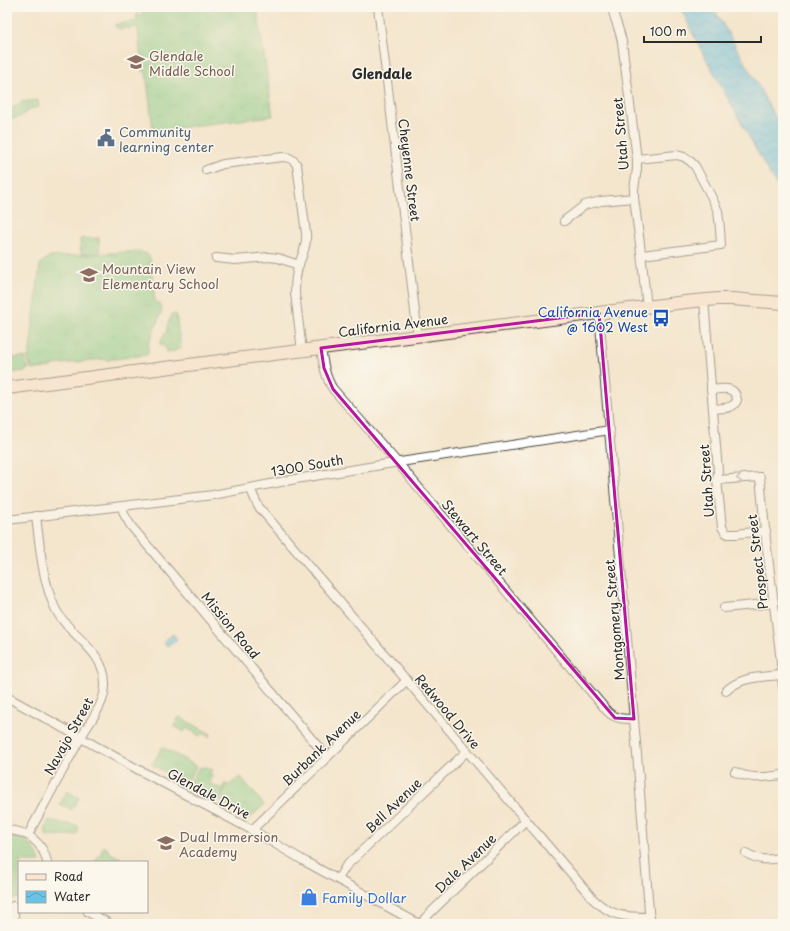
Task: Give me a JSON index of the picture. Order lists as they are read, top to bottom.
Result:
{
  "streets": {
    "main road": ["California Avenue"],
    "street": [
      "Utah Street",
      "Cheyenne Street",
      "1300 South",
      "Stewart Street",
      "Prospect Street",
      "Montgomery Street",
      "Mission Road",
      "Redwood Drive",
      "Navajo Street",
      "Burbank Avenue",
      "Glendale Drive",
      "Bell Avenue",
      "Dale Avenue"
    ]
  },
  "crossings": [
    ["Utah Street", "California Avenue"],
    ["Utah Street", "Prospect Street"],
    ["Cheyenne Street", "California Avenue"],
    ["California Avenue", "Stewart Street"],
    ["California Avenue", "Montgomery Street"],
    ["1300 South", "Stewart Street"],
    ["1300 South", "Montgomery Street"],
    ["1300 South", "Mission Road"],
    ["1300 South", "Redwood Drive"],
    ["1300 South", "Navajo Street"],
    ["Stewart Street", "Montgomery Street"],
    ["Montgomery Street", "Redwood Drive"],
    ["Mission Road", "Burbank Avenue"],
    ["Redwood Drive", "Burbank Avenue"],
    ["Redwood Drive", "Bell Avenue"],
    ["Redwood Drive", "Dale Avenue"],
    ["Navajo Street", "Glendale Drive"],
    ["Burbank Avenue", "Glendale Drive"],
    ["Glendale Drive", "Bell Avenue"],
    ["Glendale Drive", "Dale Avenue"]
  ],
  "districts": ["Glendale"],
  "places": {
    "school or university": ["Glendale Middle School", "Mountain View Elementary School", "Dual Immersion Academy"],
    "public building": ["Community learning center"],
    "bus stop": ["California Avenue @ 1602 West"],
    "shop": ["Family Dollar"]
  },
  "legend": ["Road", "Water"],
  "scale_bar": "100 m"
}
